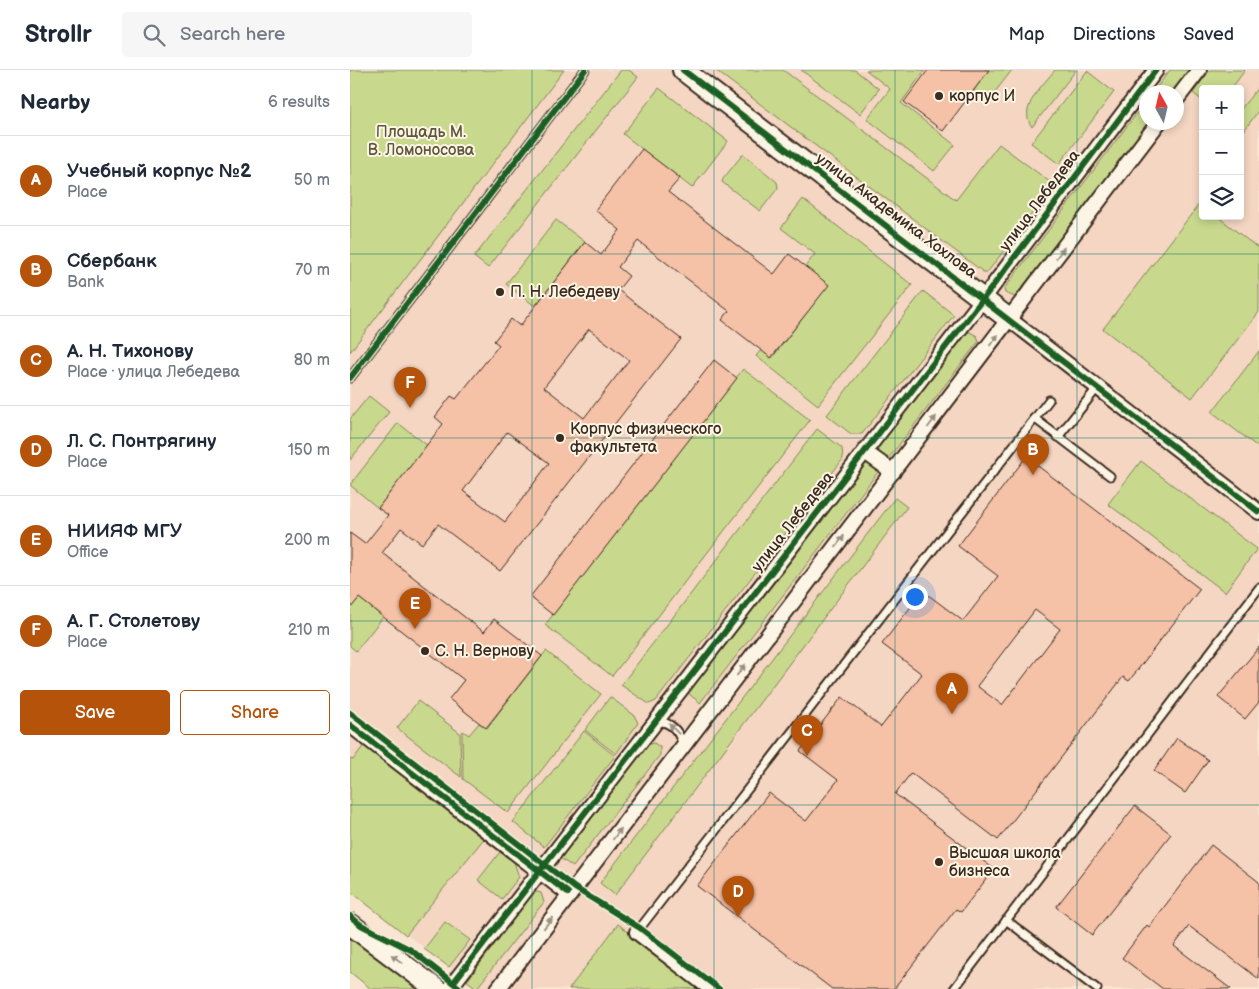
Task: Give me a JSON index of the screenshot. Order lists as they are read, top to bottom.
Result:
{
  "streets": {
    "street": ["улица Лебедева", "улица Академика Хохлова"]
  },
  "crossings": [
    ["улица Лебедева", "улица Академика Хохлова"]
  ],
  "parks": ["Площадь М. В. Ломоносова"],
  "places": [
    "корпус И",
    "П. Н. Лебедеву",
    "Корпус физического факультета",
    "С. Н. Вернову",
    "Высшая школа бизнеса"
  ],
  "north": "top",
  "page": {
    "header": "Strollr",
    "search": "Search here",
    "nav": ["Map", "Directions", "Saved"],
    "heading": ["Nearby", "6 results"],
    "map_buttons": ["+", "−"],
    "list": [
      {
        "mark": "A",
        "name": "Учебный корпус №2",
        "note": "Place",
        "value": "50 m"
      },
      {
        "mark": "B",
        "name": "Сбербанк",
        "note": "Bank",
        "value": "70 m"
      },
      {
        "mark": "C",
        "name": "А. Н. Тихонову",
        "note": "Place · улица Лебедева",
        "value": "80 m"
      },
      {
        "mark": "D",
        "name": "Л. С. Понтрягину",
        "note": "Place",
        "value": "150 m"
      },
      {
        "mark": "E",
        "name": "НИИЯФ МГУ",
        "note": "Office",
        "value": "200 m"
      },
      {
        "mark": "F",
        "name": "А. Г. Столетову",
        "note": "Place",
        "value": "210 m"
      }
    ],
    "pins": [
      "F",
      "B",
      "E",
      "A",
      "C",
      "D"
    ],
    "buttons": ["Save", "Share"]
  }
}
